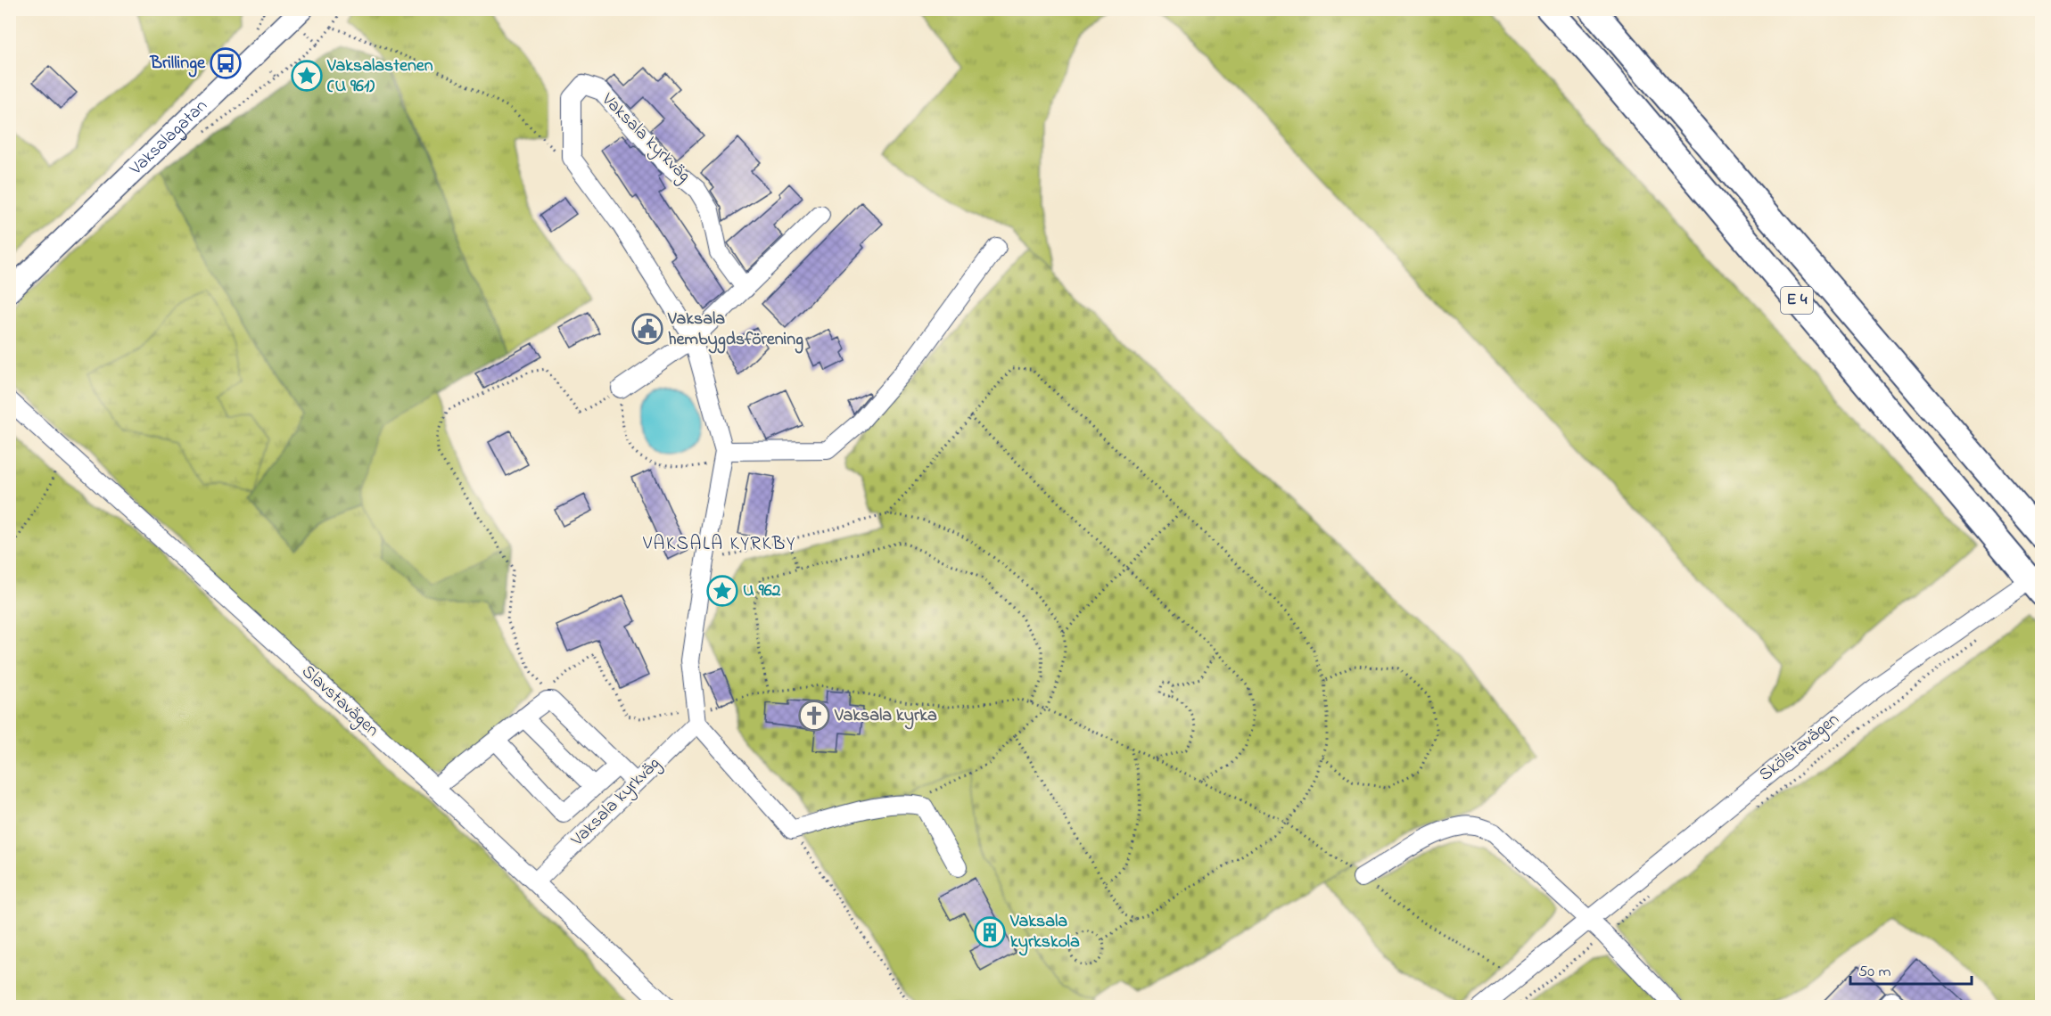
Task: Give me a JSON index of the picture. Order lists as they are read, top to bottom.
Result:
{
  "streets": {
    "highway": ["E 4"],
    "main road": ["Vaksalagatan"],
    "street": ["Vaksala kyrkväg", "Slavstavägen", "Skölstavägen"]
  },
  "crossings": [
    ["Vaksala kyrkväg", "Slavstavägen"],
    ["E 4", "Skölstavägen"]
  ],
  "districts": ["VAKSALA KYRKBY"],
  "places": {
    "bus stop": ["Brillinge"],
    "place": ["Vaksalastenen (U 961)", "U 962"],
    "public building": ["Vaksala hembygdsförening"],
    "church": ["Vaksala kyrka"],
    "building": ["Vaksala kyrkskola"]
  },
  "scale_bar": "50 m"
}
